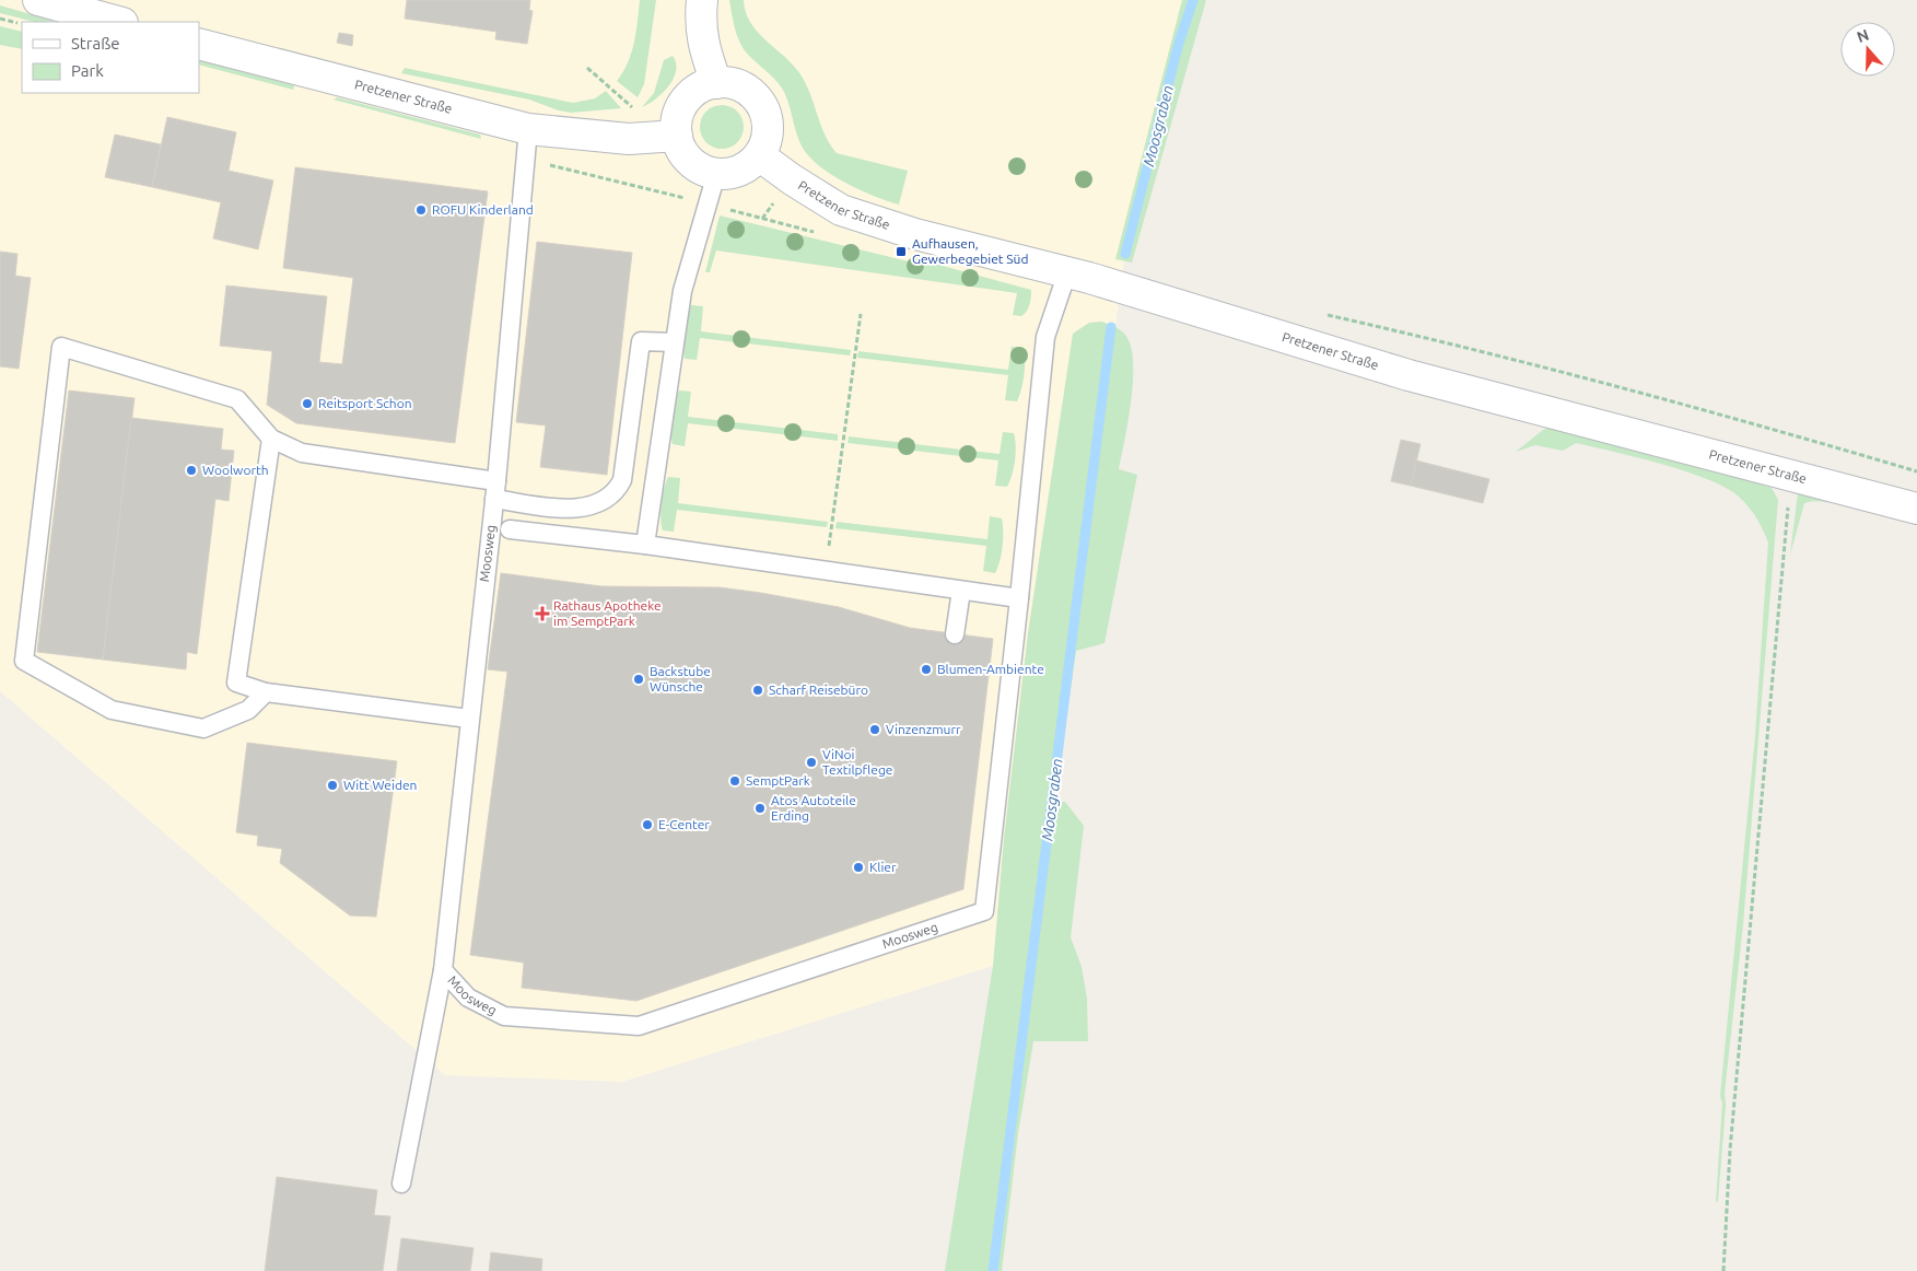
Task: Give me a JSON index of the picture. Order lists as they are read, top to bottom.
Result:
{
  "streets": {
    "street": ["Pretzener Straße"],
    "lane": ["Moosweg"]
  },
  "crossings": [
    ["Pretzener Straße", "Moosweg"]
  ],
  "water": ["Moosgraben"],
  "places": {
    "other": [
      "ROFU Kinderland",
      "Reitsport Schon",
      "Woolworth",
      "Blumen-Ambiente",
      "Backstube Wünsche",
      "Scharf Reisebüro",
      "Vinzenzmurr",
      "ViNoi Textilpflege",
      "SemptPark",
      "Witt Weiden",
      "Atos Autoteile Erding",
      "E-Center",
      "Klier"
    ],
    "transit": ["Aufhausen, Gewerbegebiet Süd"],
    "health": ["Rathaus Apotheke im SemptPark"]
  },
  "legend": ["Straße", "Park"],
  "north": "top"
}
